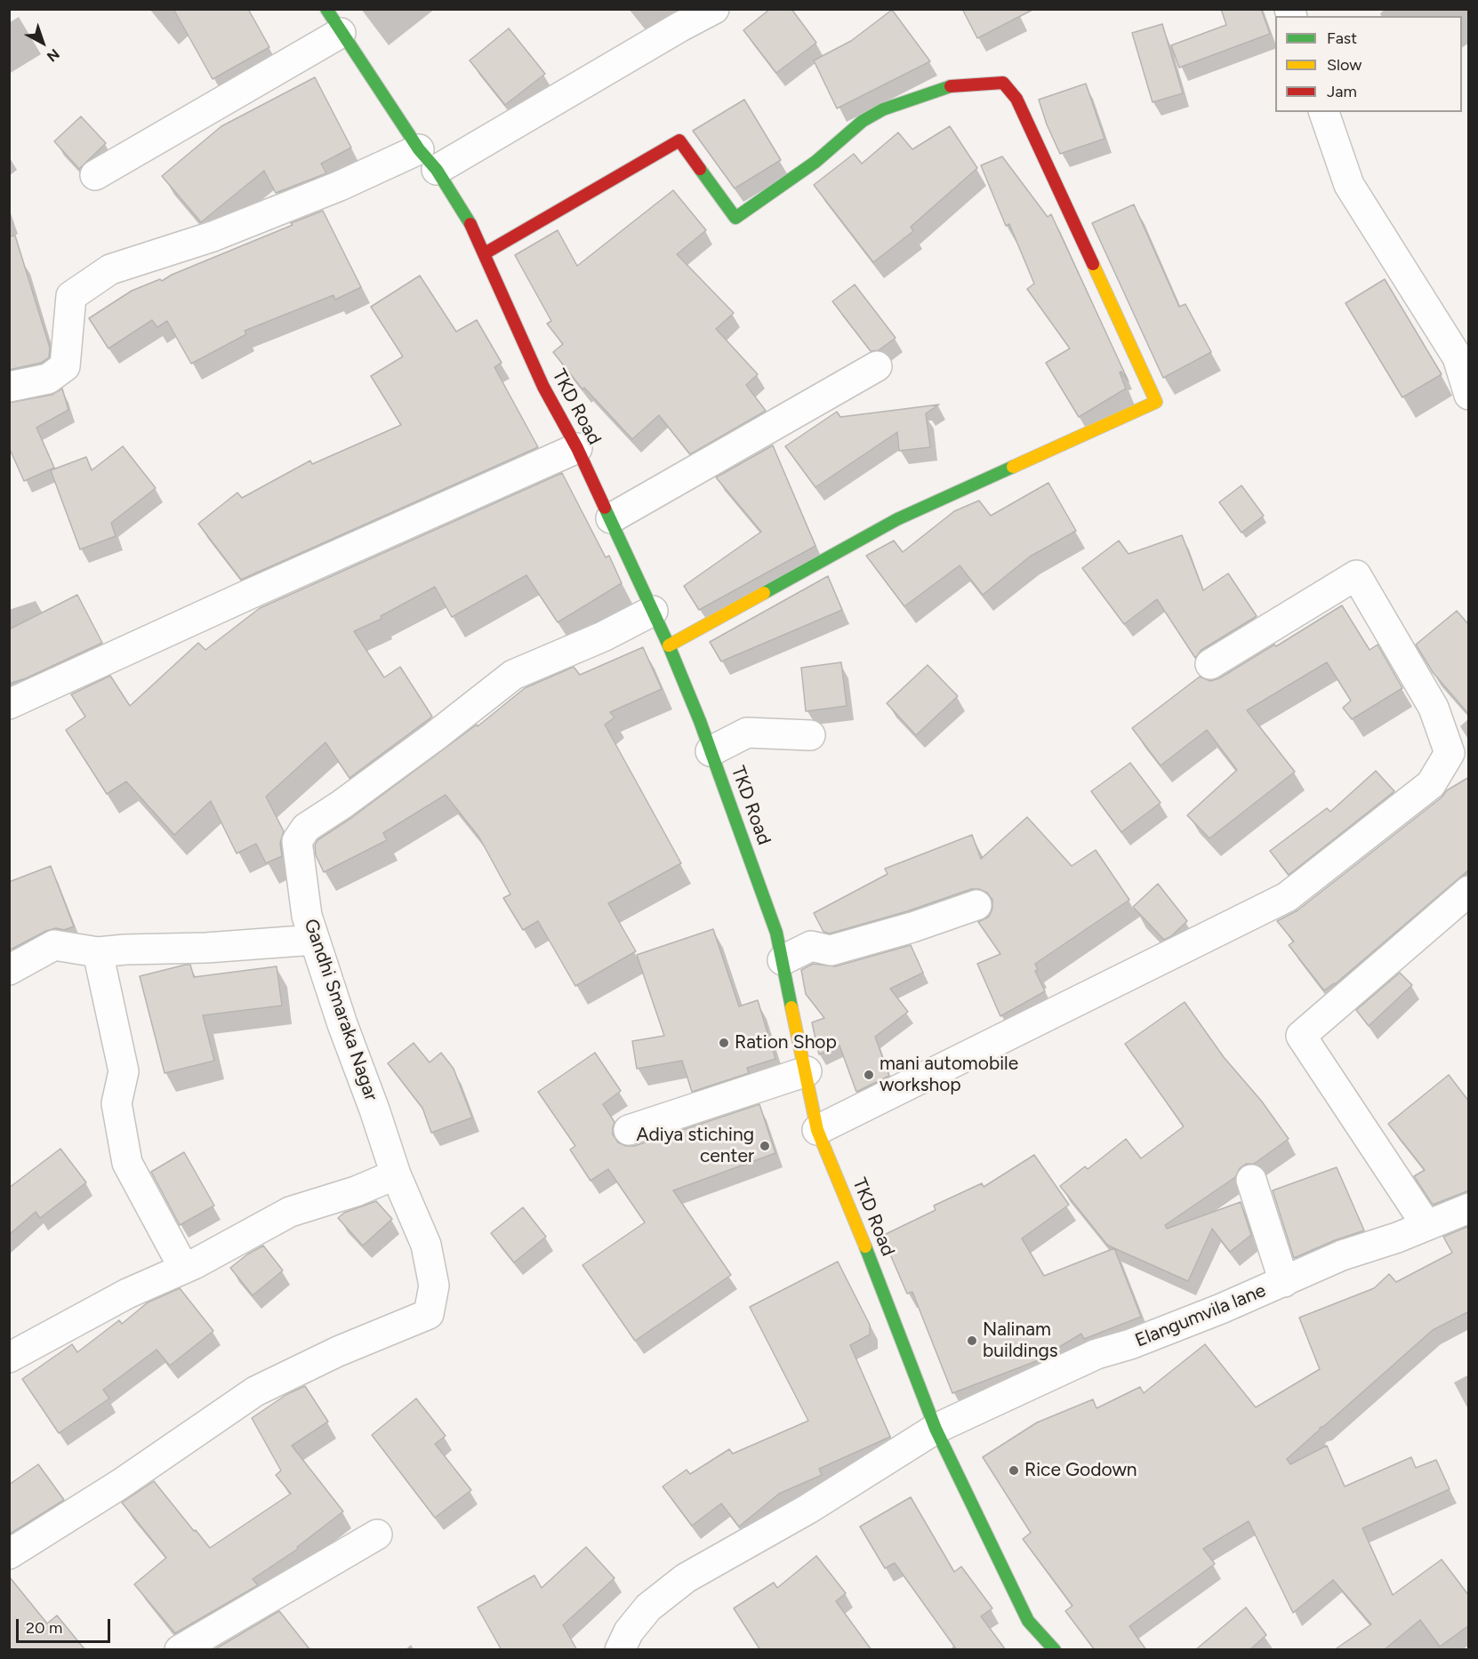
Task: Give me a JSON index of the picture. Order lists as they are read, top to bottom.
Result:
{
  "streets": {
    "street": ["TKD Road", "Gandhi Smaraka Nagar", "Elangumvila lane"]
  },
  "crossings": [
    ["TKD Road", "Gandhi Smaraka Nagar"],
    ["TKD Road", "Elangumvila lane"]
  ],
  "places": [
    "Ration Shop",
    "mani automobile workshop",
    "Adiya stiching center",
    "Nalinam buildings",
    "Rice Godown"
  ],
  "legend": ["Fast", "Slow", "Jam"],
  "scale_bar": "20 m",
  "north": "bottom right"
}
